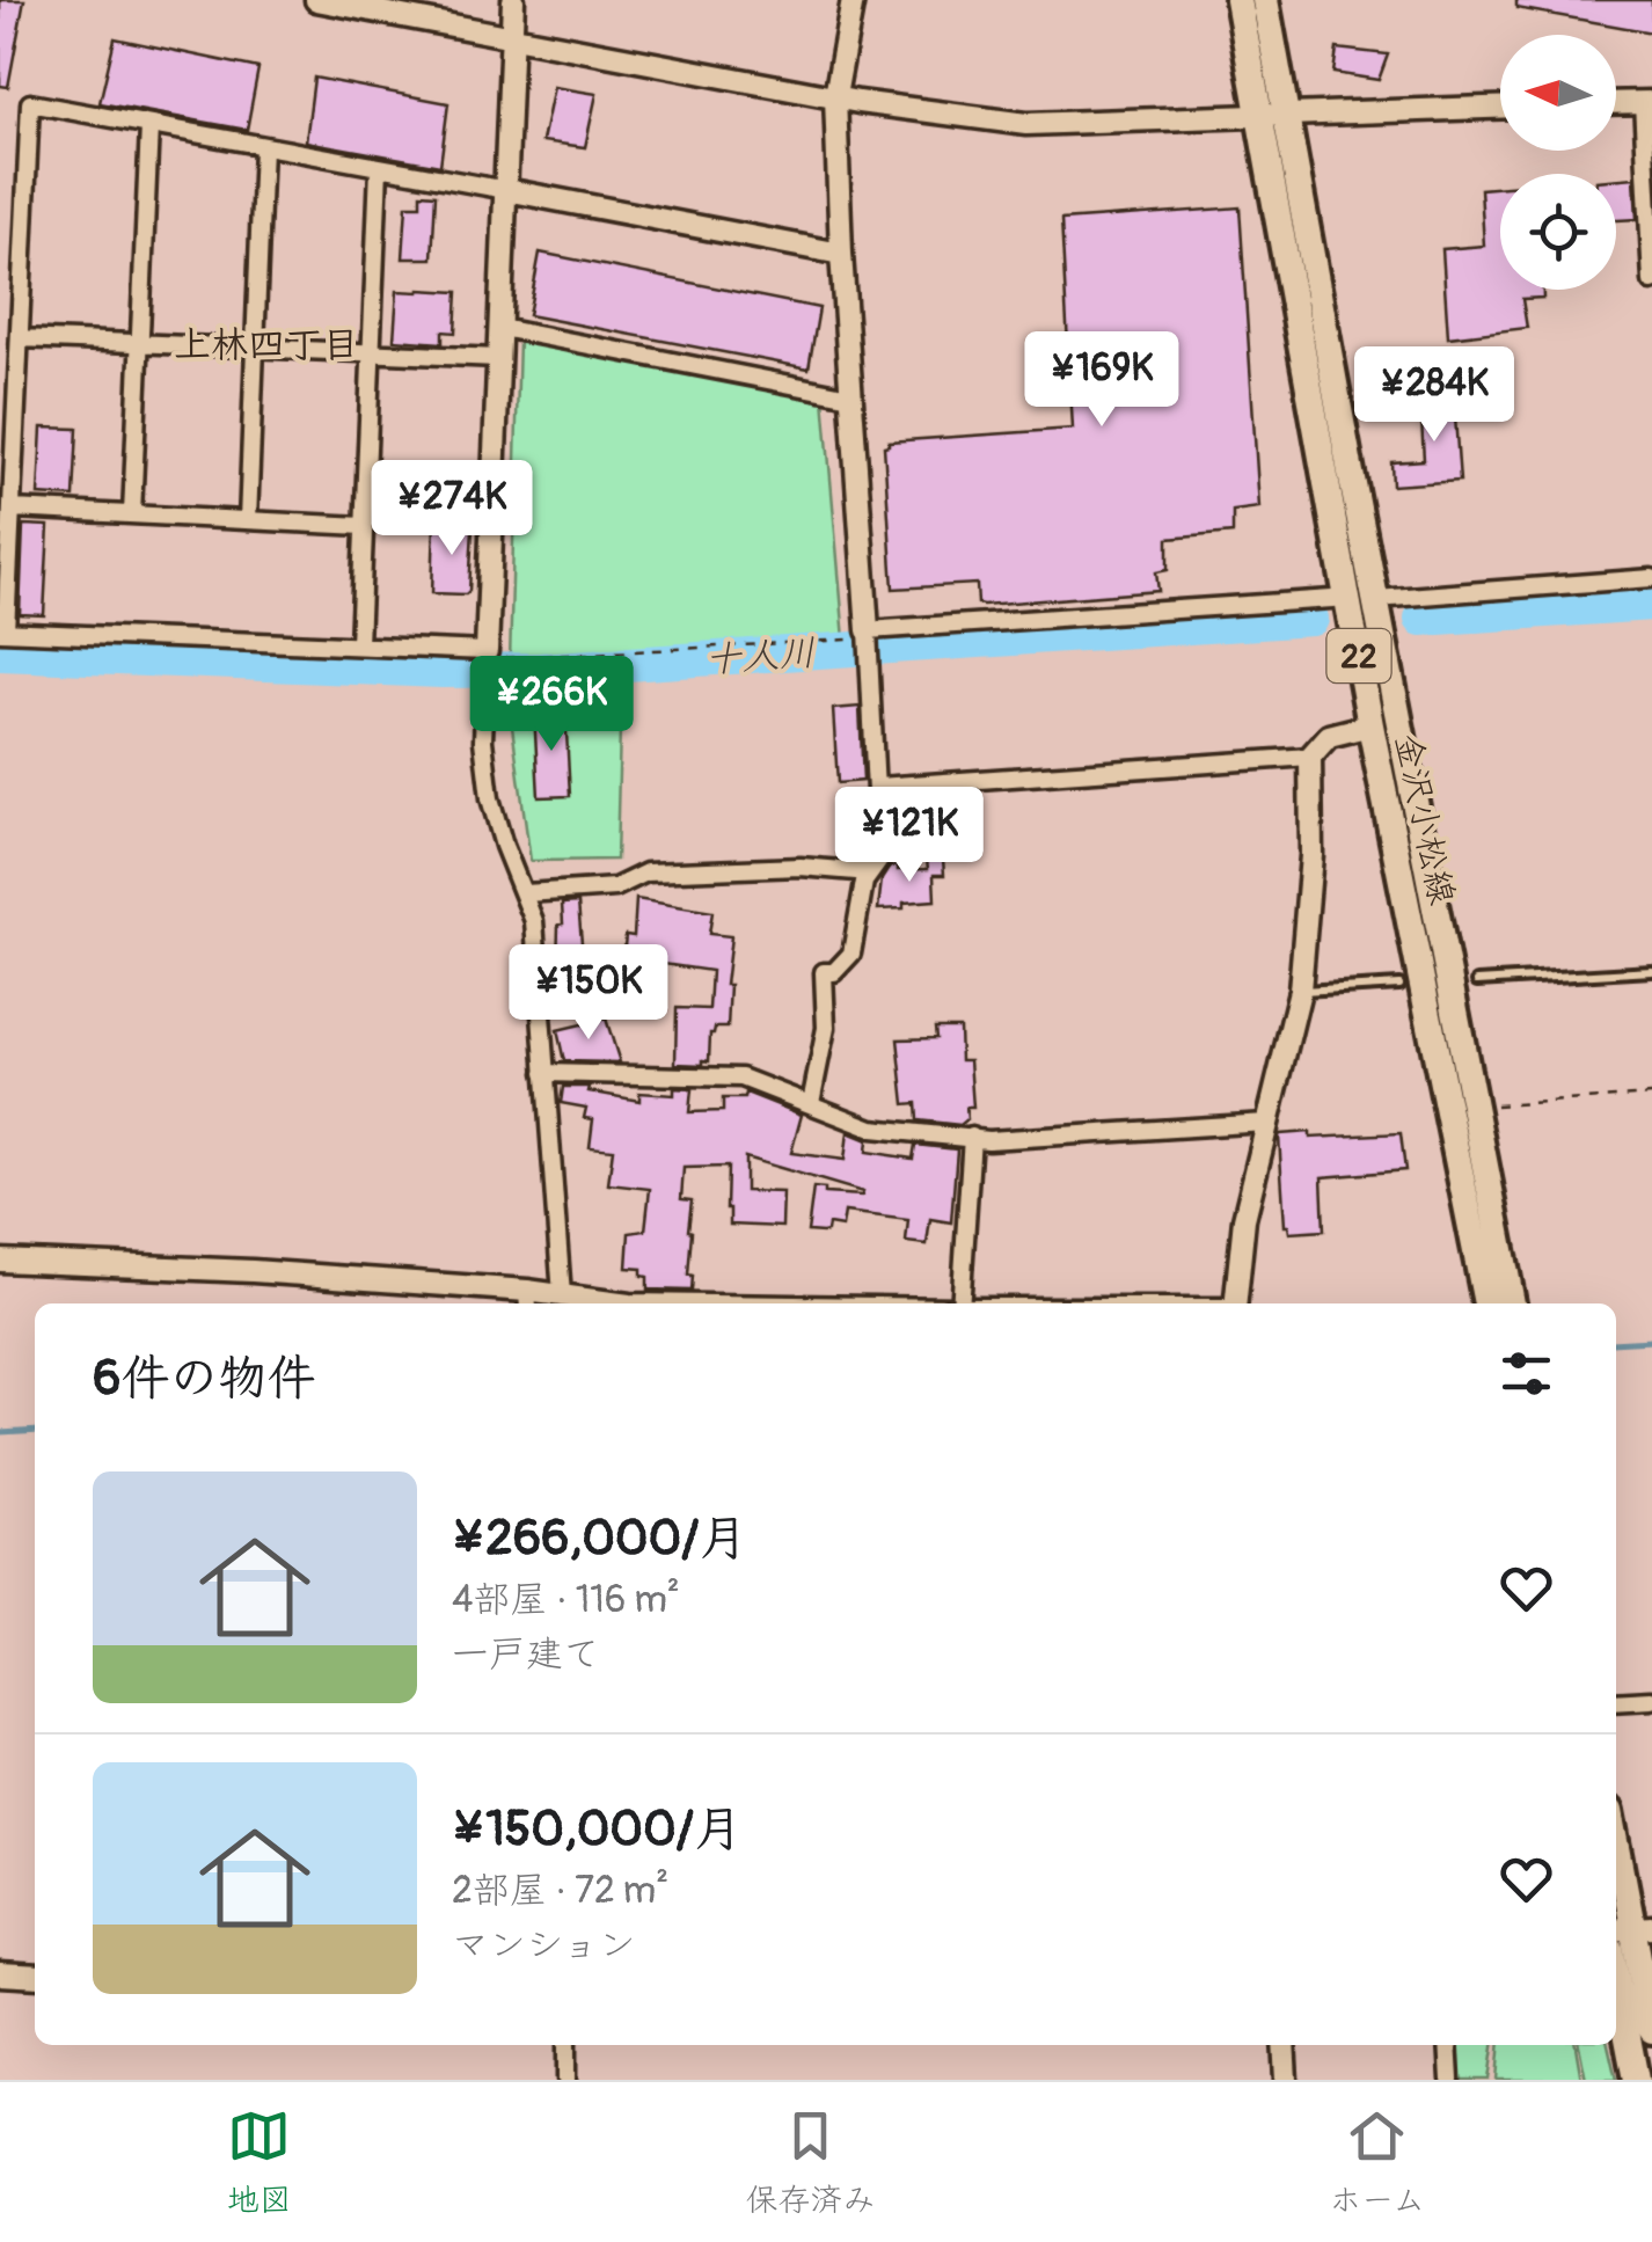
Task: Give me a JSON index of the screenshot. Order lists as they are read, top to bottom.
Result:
{
  "streets": {
    "main road": ["22", "金沢小松線"]
  },
  "districts": ["上林四丁目"],
  "water": ["十人川"],
  "north": "left",
  "page": {
    "price": [
      "¥169K",
      "¥284K",
      "¥274K",
      "¥266K",
      "¥121K",
      "¥150K"
    ],
    "heading": "6件の物件",
    "list": [
      {
        "name": "¥266,000/月",
        "note": "4部屋 · 116 m² · 一戸建て"
      },
      {
        "name": "¥150,000/月",
        "note": "2部屋 · 72 m² · マンション"
      }
    ],
    "tabs": ["地図", "保存済み", "ホーム"]
  }
}
